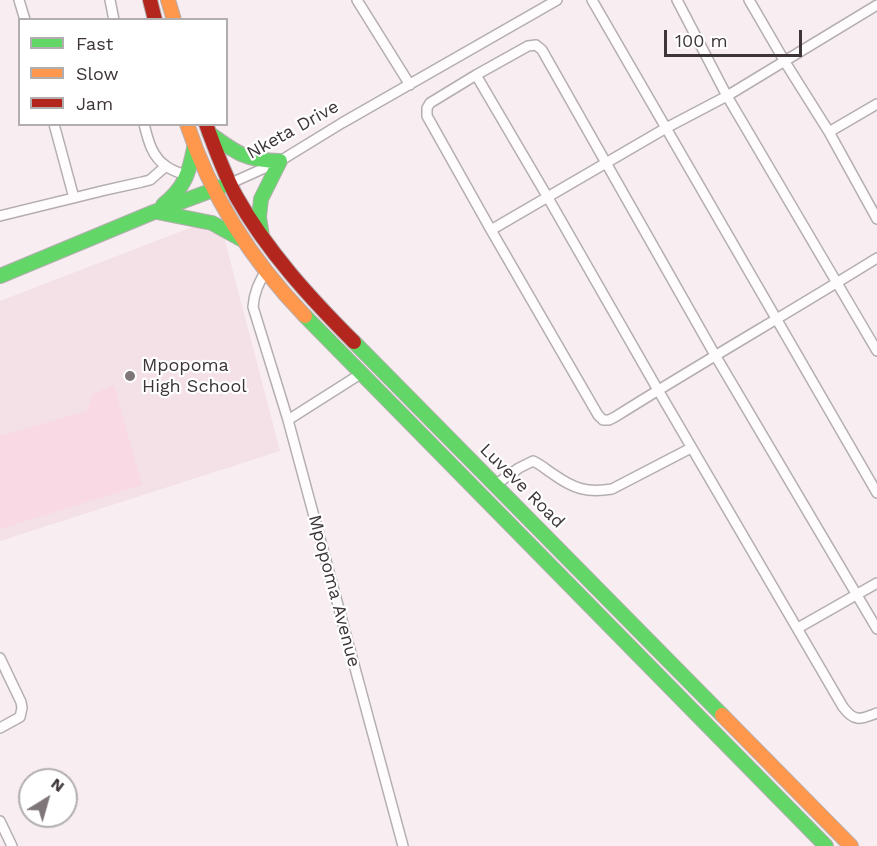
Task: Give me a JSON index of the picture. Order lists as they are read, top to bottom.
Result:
{
  "streets": {
    "street": ["Nketa Drive", "Luveve Road", "Mpopoma Avenue"]
  },
  "crossings": [
    ["Nketa Drive", "Luveve Road"],
    ["Luveve Road", "Mpopoma Avenue"]
  ],
  "places": ["Mpopoma High School"],
  "legend": ["Fast", "Slow", "Jam"],
  "scale_bar": "100 m",
  "north": "top right"
}
